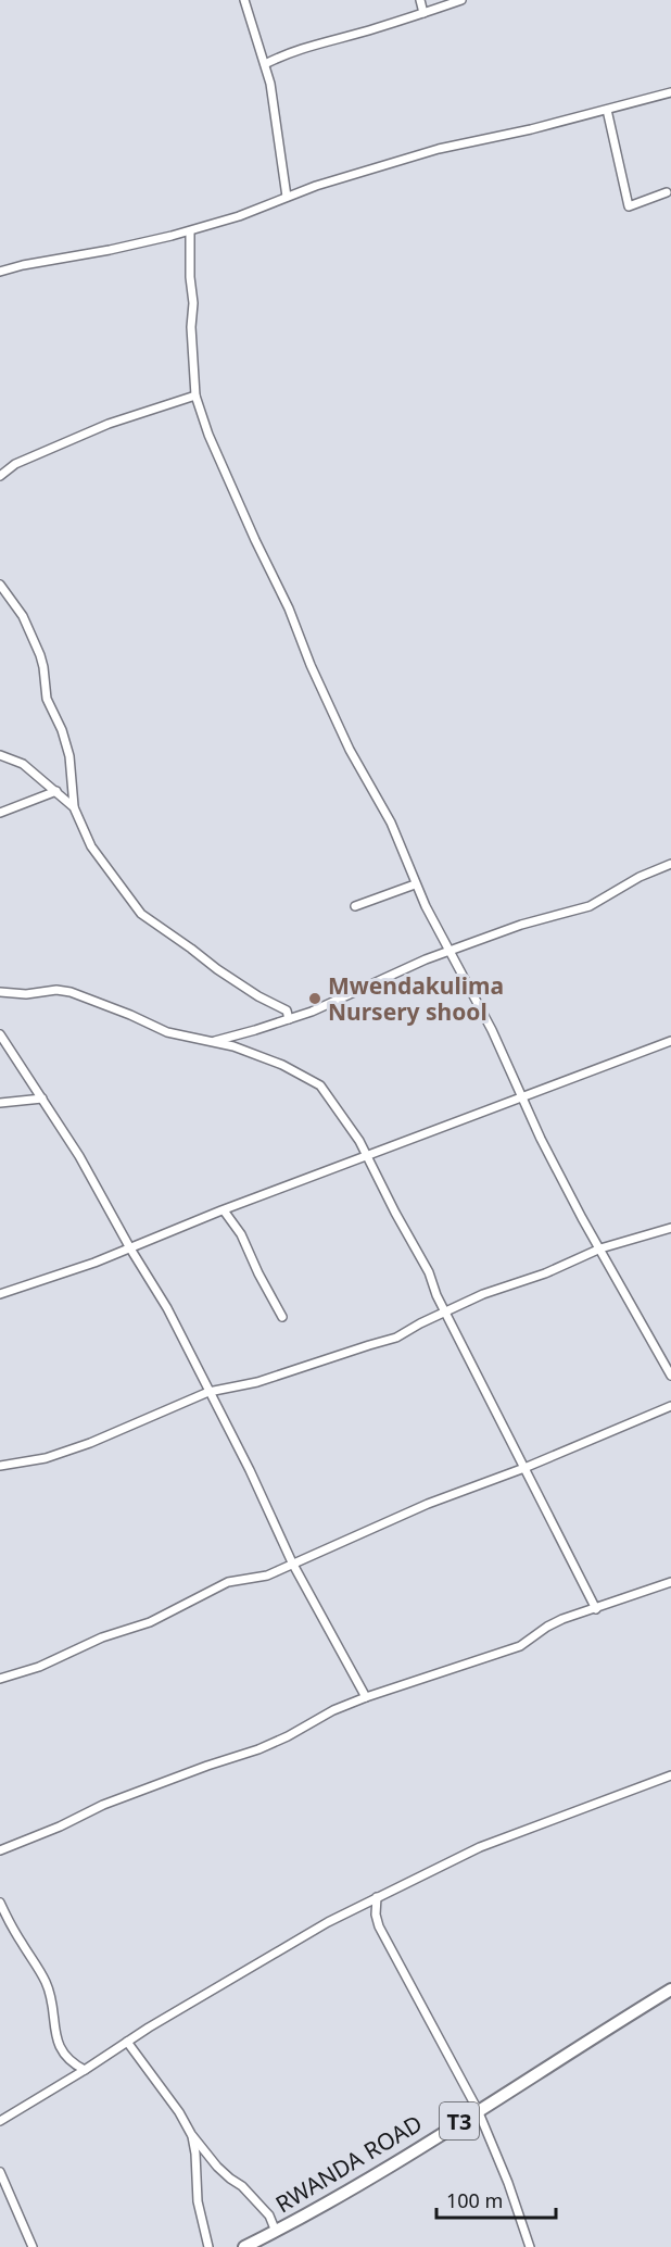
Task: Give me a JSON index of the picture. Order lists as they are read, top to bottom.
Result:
{
  "streets": {
    "highway": ["T3", "RWANDA ROAD"]
  },
  "places": ["Mwendakulima Nursery shool"],
  "scale_bar": "100 m"
}
